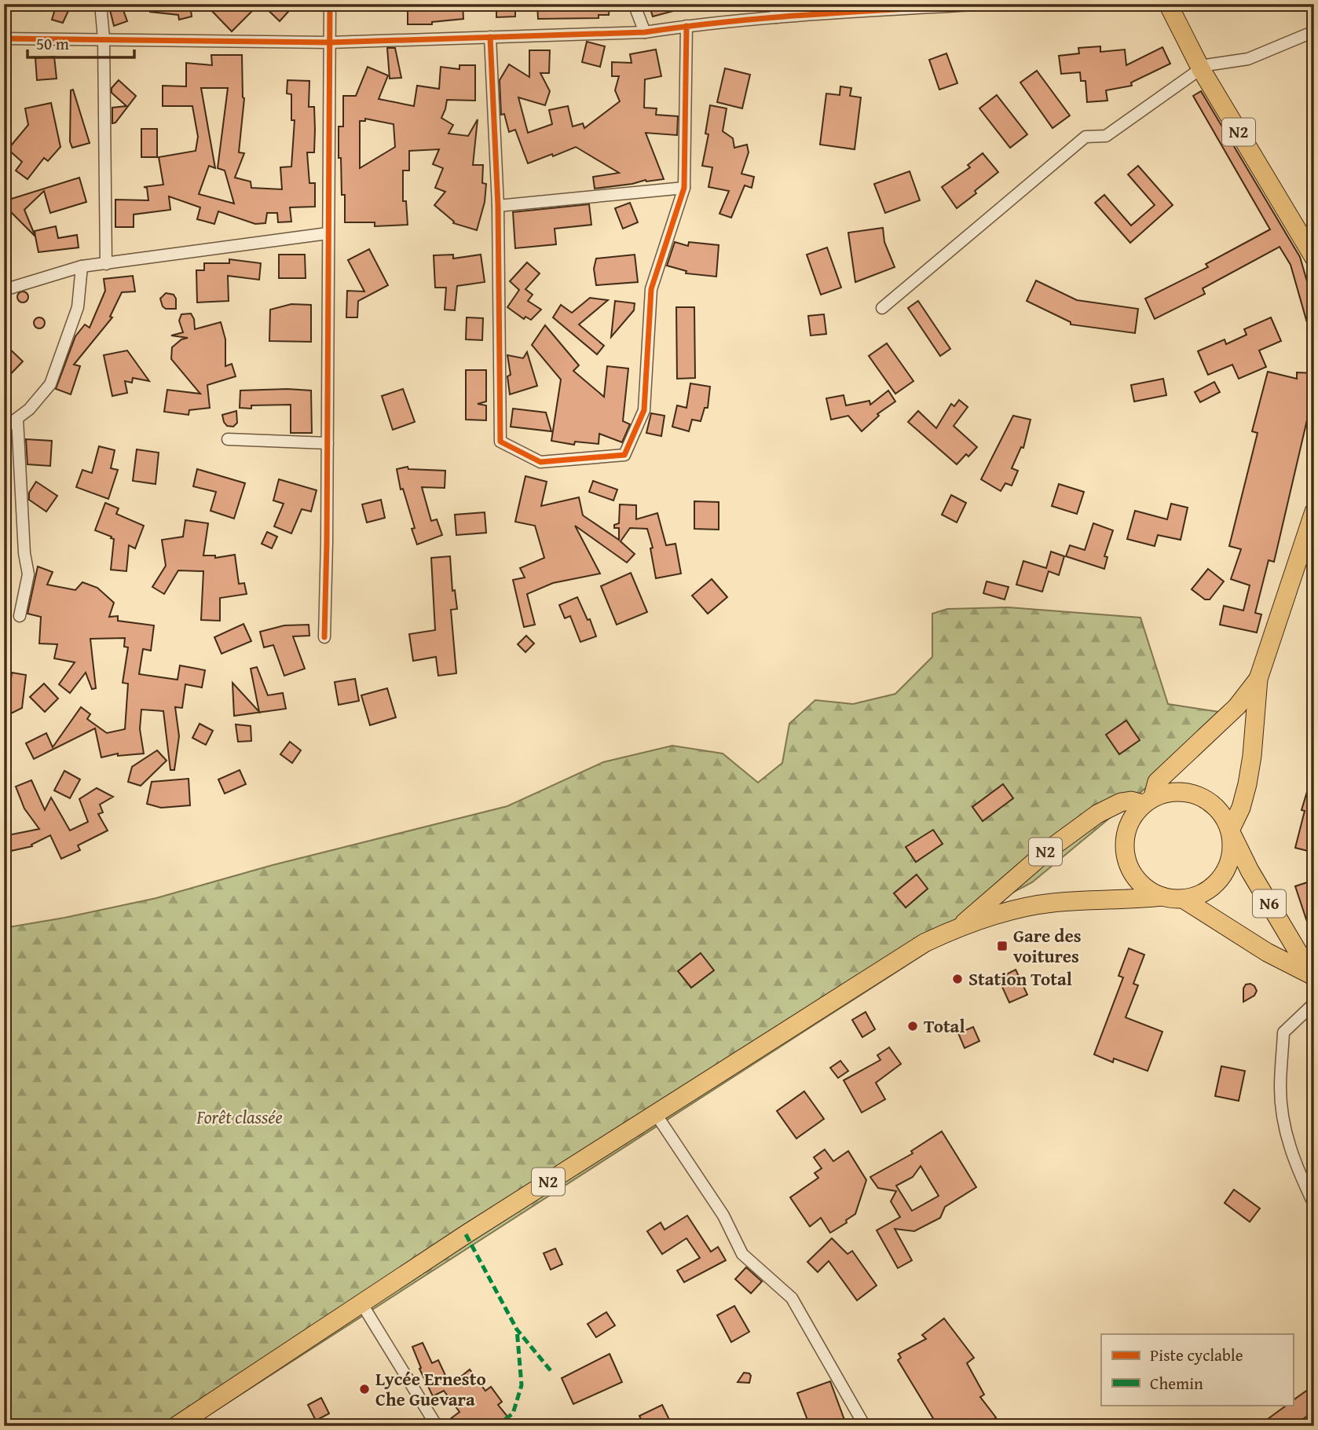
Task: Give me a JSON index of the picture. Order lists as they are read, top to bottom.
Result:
{
  "streets": {
    "highway": ["N2", "N6"]
  },
  "crossings": [
    ["N2", "N6"]
  ],
  "parks": ["Forêt classée"],
  "places": {
    "transit": ["Gare des voitures"],
    "other": ["Station Total", "Total", "Lycée Ernesto Che Guevara"]
  },
  "legend": ["Piste cyclable", "Chemin"],
  "scale_bar": "50 m"
}
